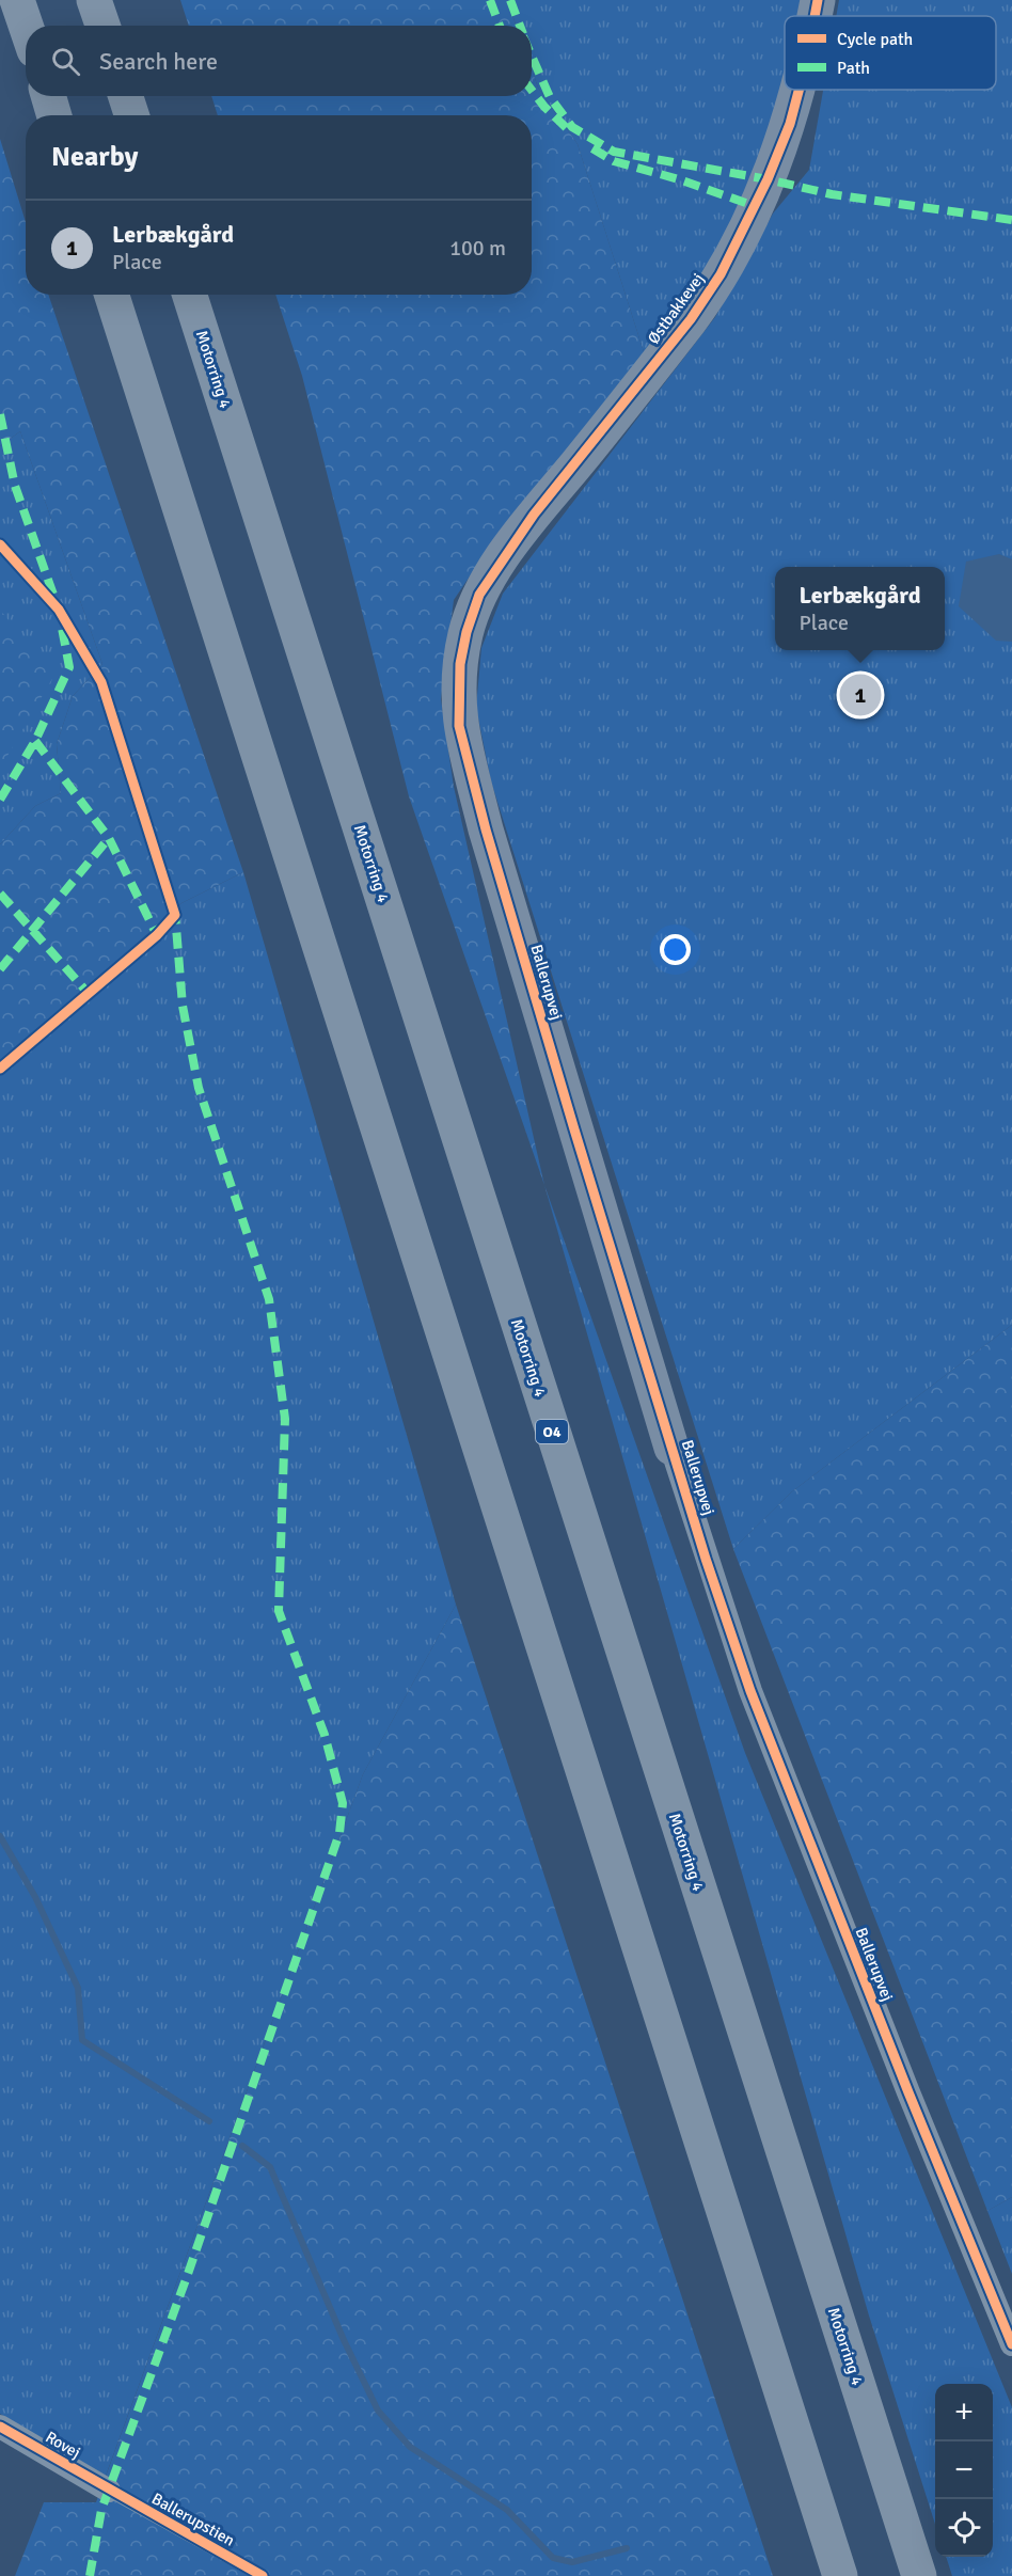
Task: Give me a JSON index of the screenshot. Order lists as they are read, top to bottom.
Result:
{
  "streets": {
    "highway": ["Motorring 4", "O4"],
    "street": ["Østbakkevej", "Ballerupvej", "Rovej"],
    "lane": ["Ballerupstien"]
  },
  "crossings": [
    ["Østbakkevej", "Ballerupvej"],
    ["Rovej", "Ballerupstien"]
  ],
  "legend": ["Cycle path", "Path"],
  "page": {
    "search": "Search here",
    "heading": "Nearby",
    "list": [
      {
        "mark": "1",
        "name": "Lerbækgård",
        "note": "Place",
        "value": "100 m"
      }
    ],
    "popup": ["Lerbækgård", "Place"],
    "pins": "1",
    "map_buttons": ["+", "−"]
  }
}
